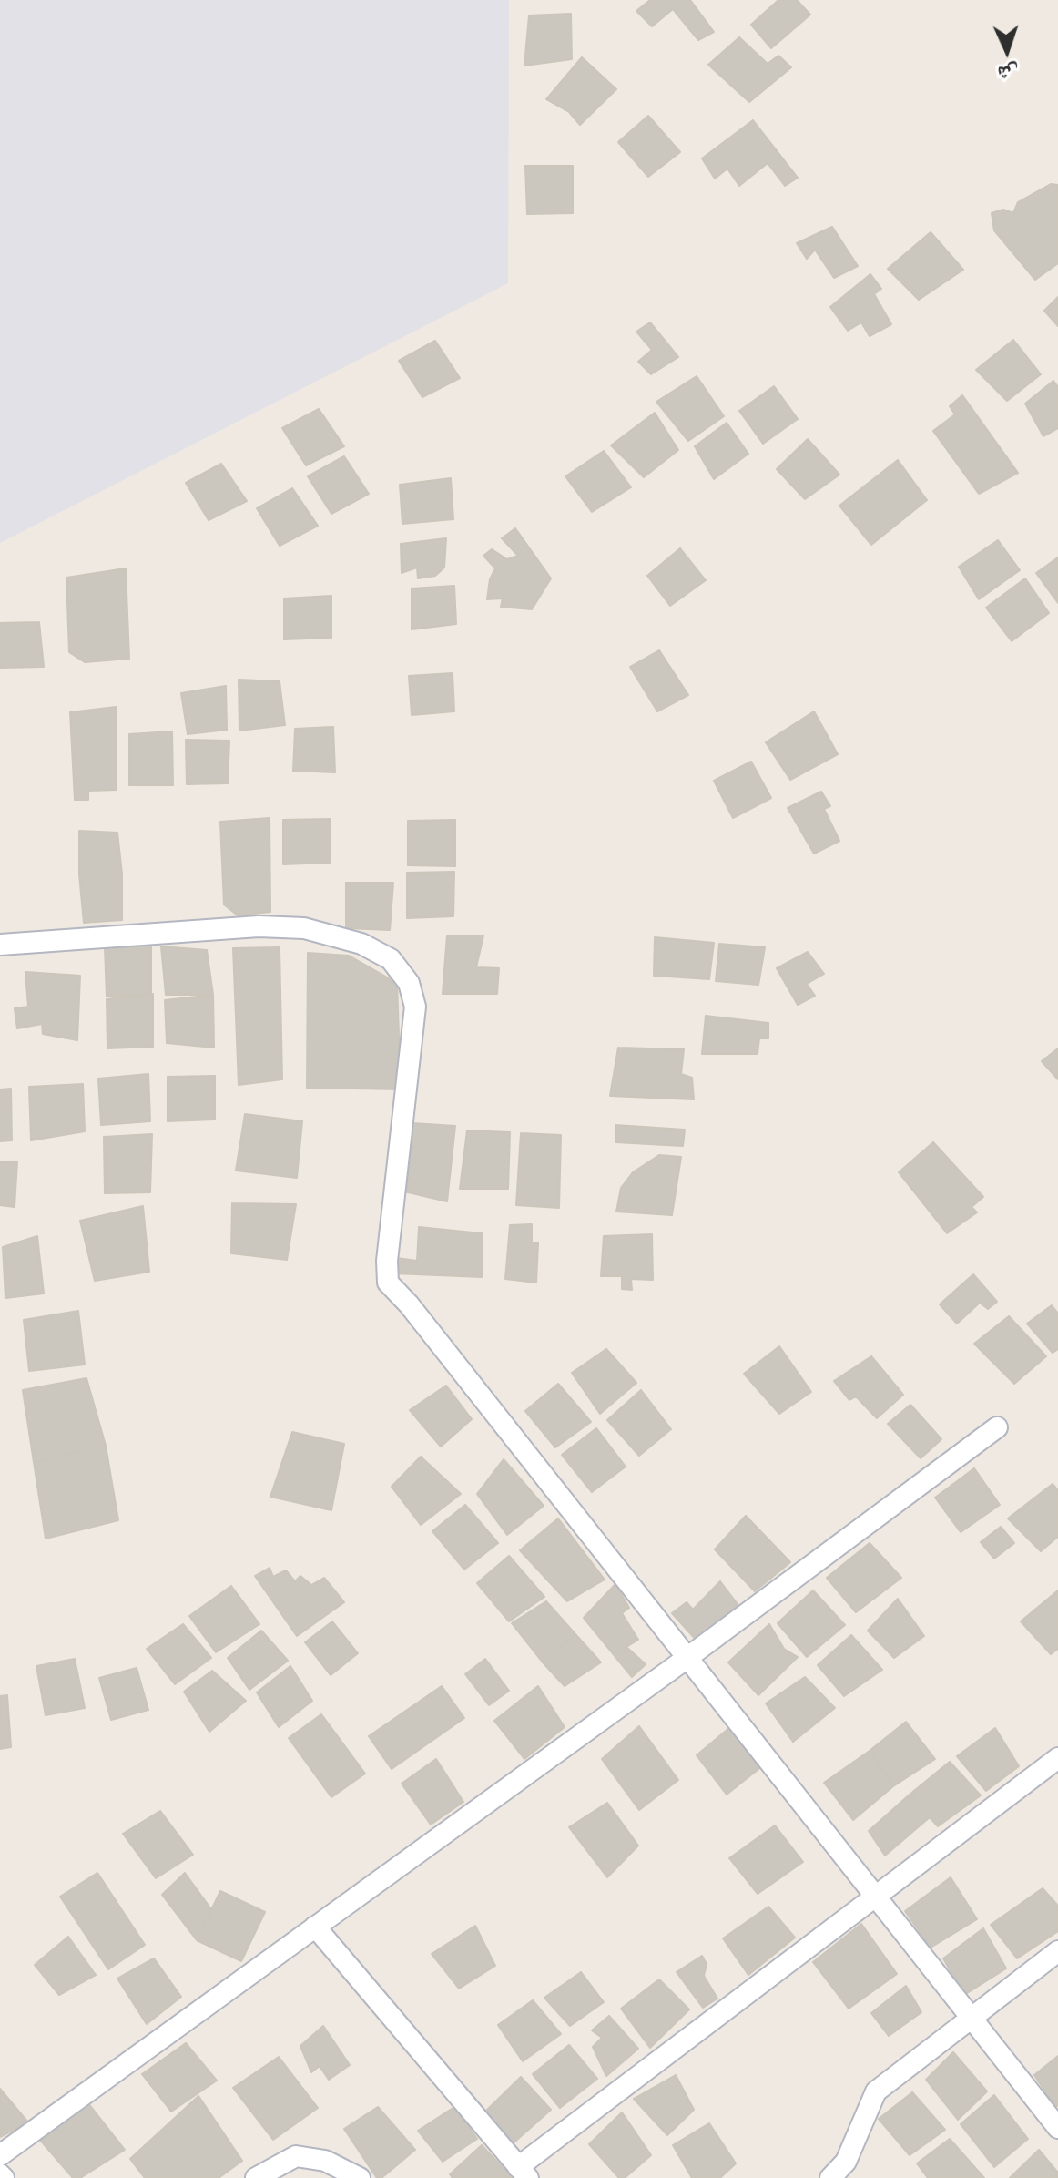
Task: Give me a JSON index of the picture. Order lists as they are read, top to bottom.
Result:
{
  "north": "bottom"
}
